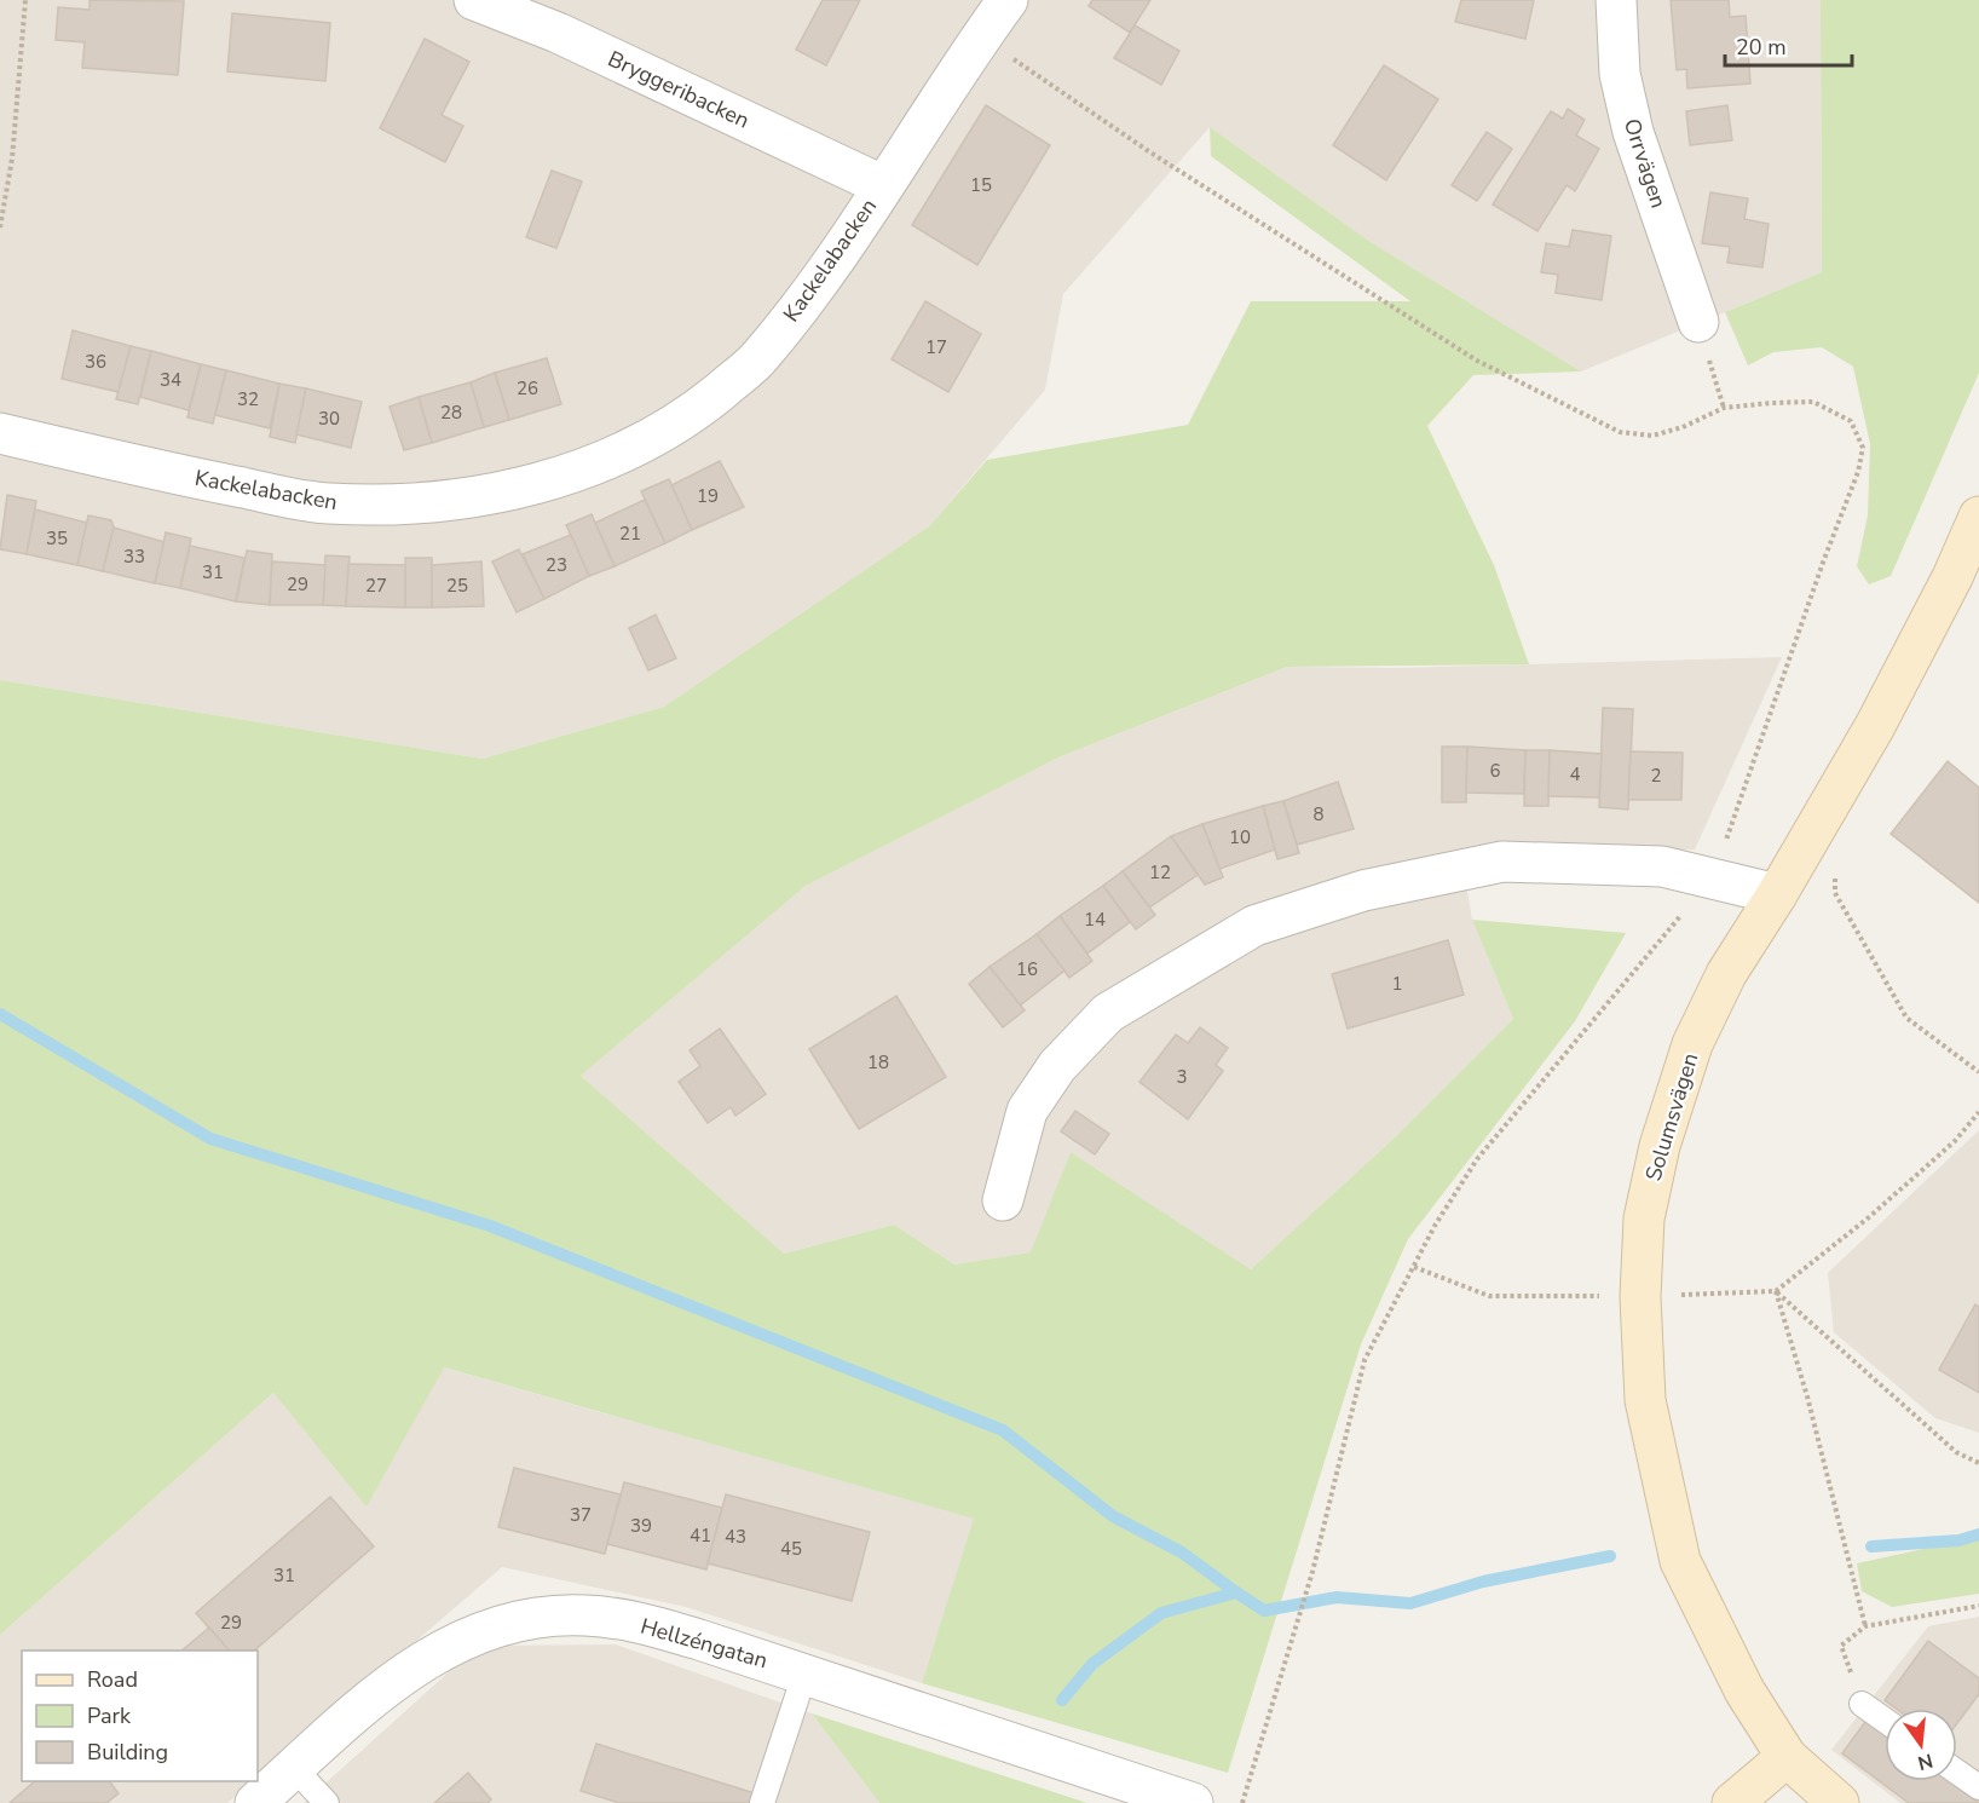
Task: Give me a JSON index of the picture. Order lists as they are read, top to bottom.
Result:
{
  "streets": {
    "main road": ["Solumsvägen"],
    "street": [
      "Bryggeribacken",
      "Orrvägen",
      "Kackelabacken",
      "Hellzéngatan"
    ]
  },
  "crossings": [
    ["Bryggeribacken", "Kackelabacken"]
  ],
  "house_numbers": [
    "15",
    "17",
    "36",
    "34",
    "26",
    "32",
    "28",
    "30",
    "19",
    "21",
    "35",
    "33",
    "23",
    "31",
    "29",
    "27",
    "25",
    "6",
    "4",
    "2",
    "8",
    "10",
    "12",
    "14",
    "16",
    "1",
    "18",
    "3",
    "37",
    "39",
    "41",
    "43",
    "45",
    "31",
    "29"
  ],
  "legend": ["Road", "Park", "Building"],
  "scale_bar": "20 m",
  "north": "bottom"
}
